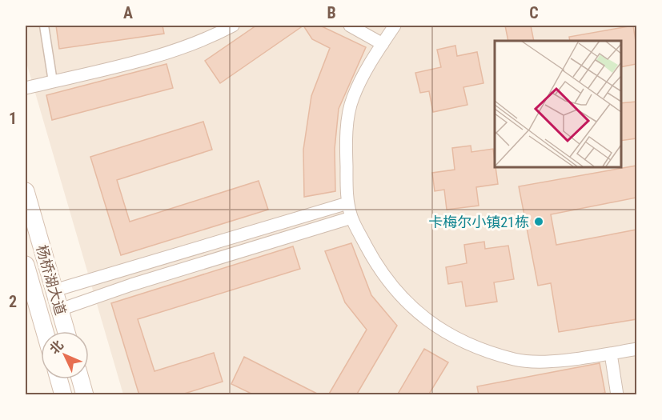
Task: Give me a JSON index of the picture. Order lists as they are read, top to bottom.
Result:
{
  "streets": {
    "main road": ["杨桥湖大道"]
  },
  "places": ["卡梅尔小镇21栋"],
  "north": "top left",
  "grid": {
    "columns": ["A", "B", "C"],
    "rows": ["1", "2"]
  }
}
